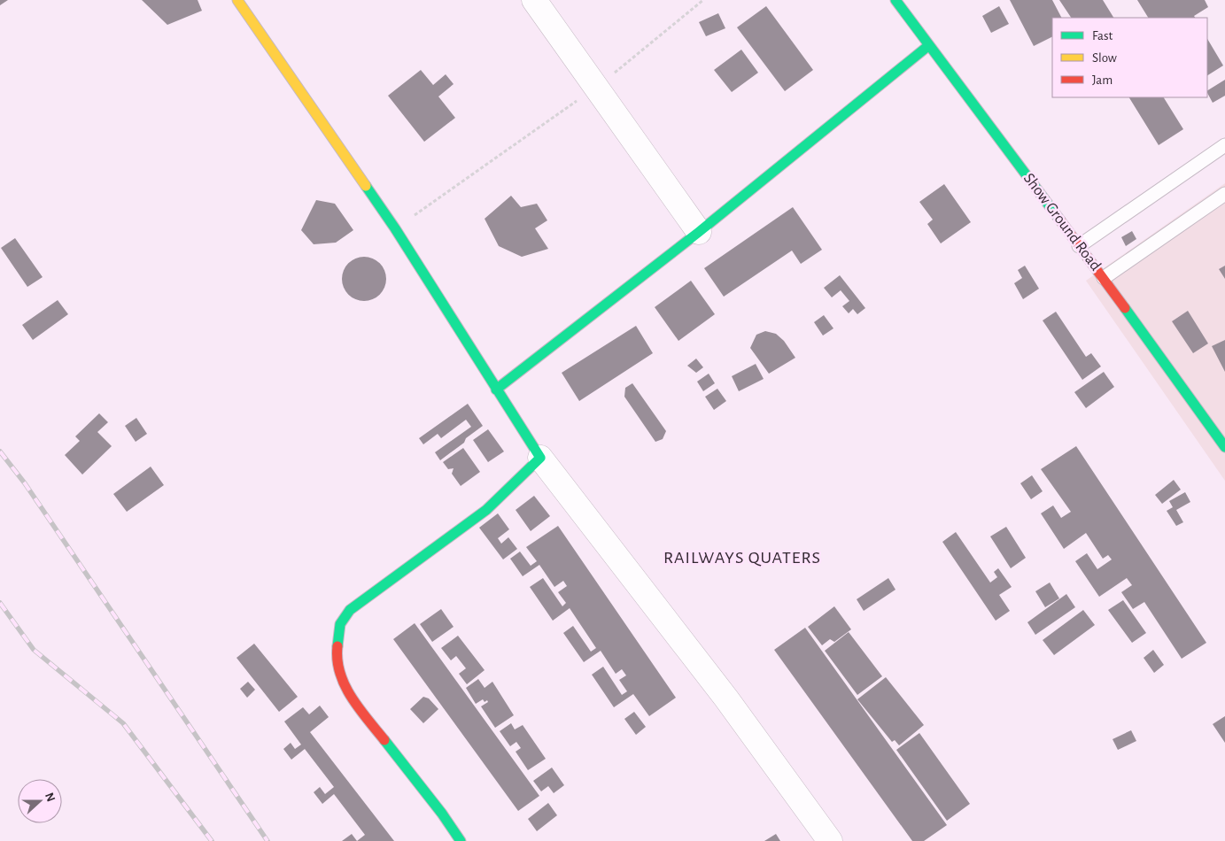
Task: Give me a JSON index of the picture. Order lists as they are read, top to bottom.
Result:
{
  "streets": {
    "street": ["Show Ground Road"]
  },
  "districts": ["RAILWAYS QUATERS"],
  "legend": ["Fast", "Slow", "Jam"],
  "north": "right"
}
